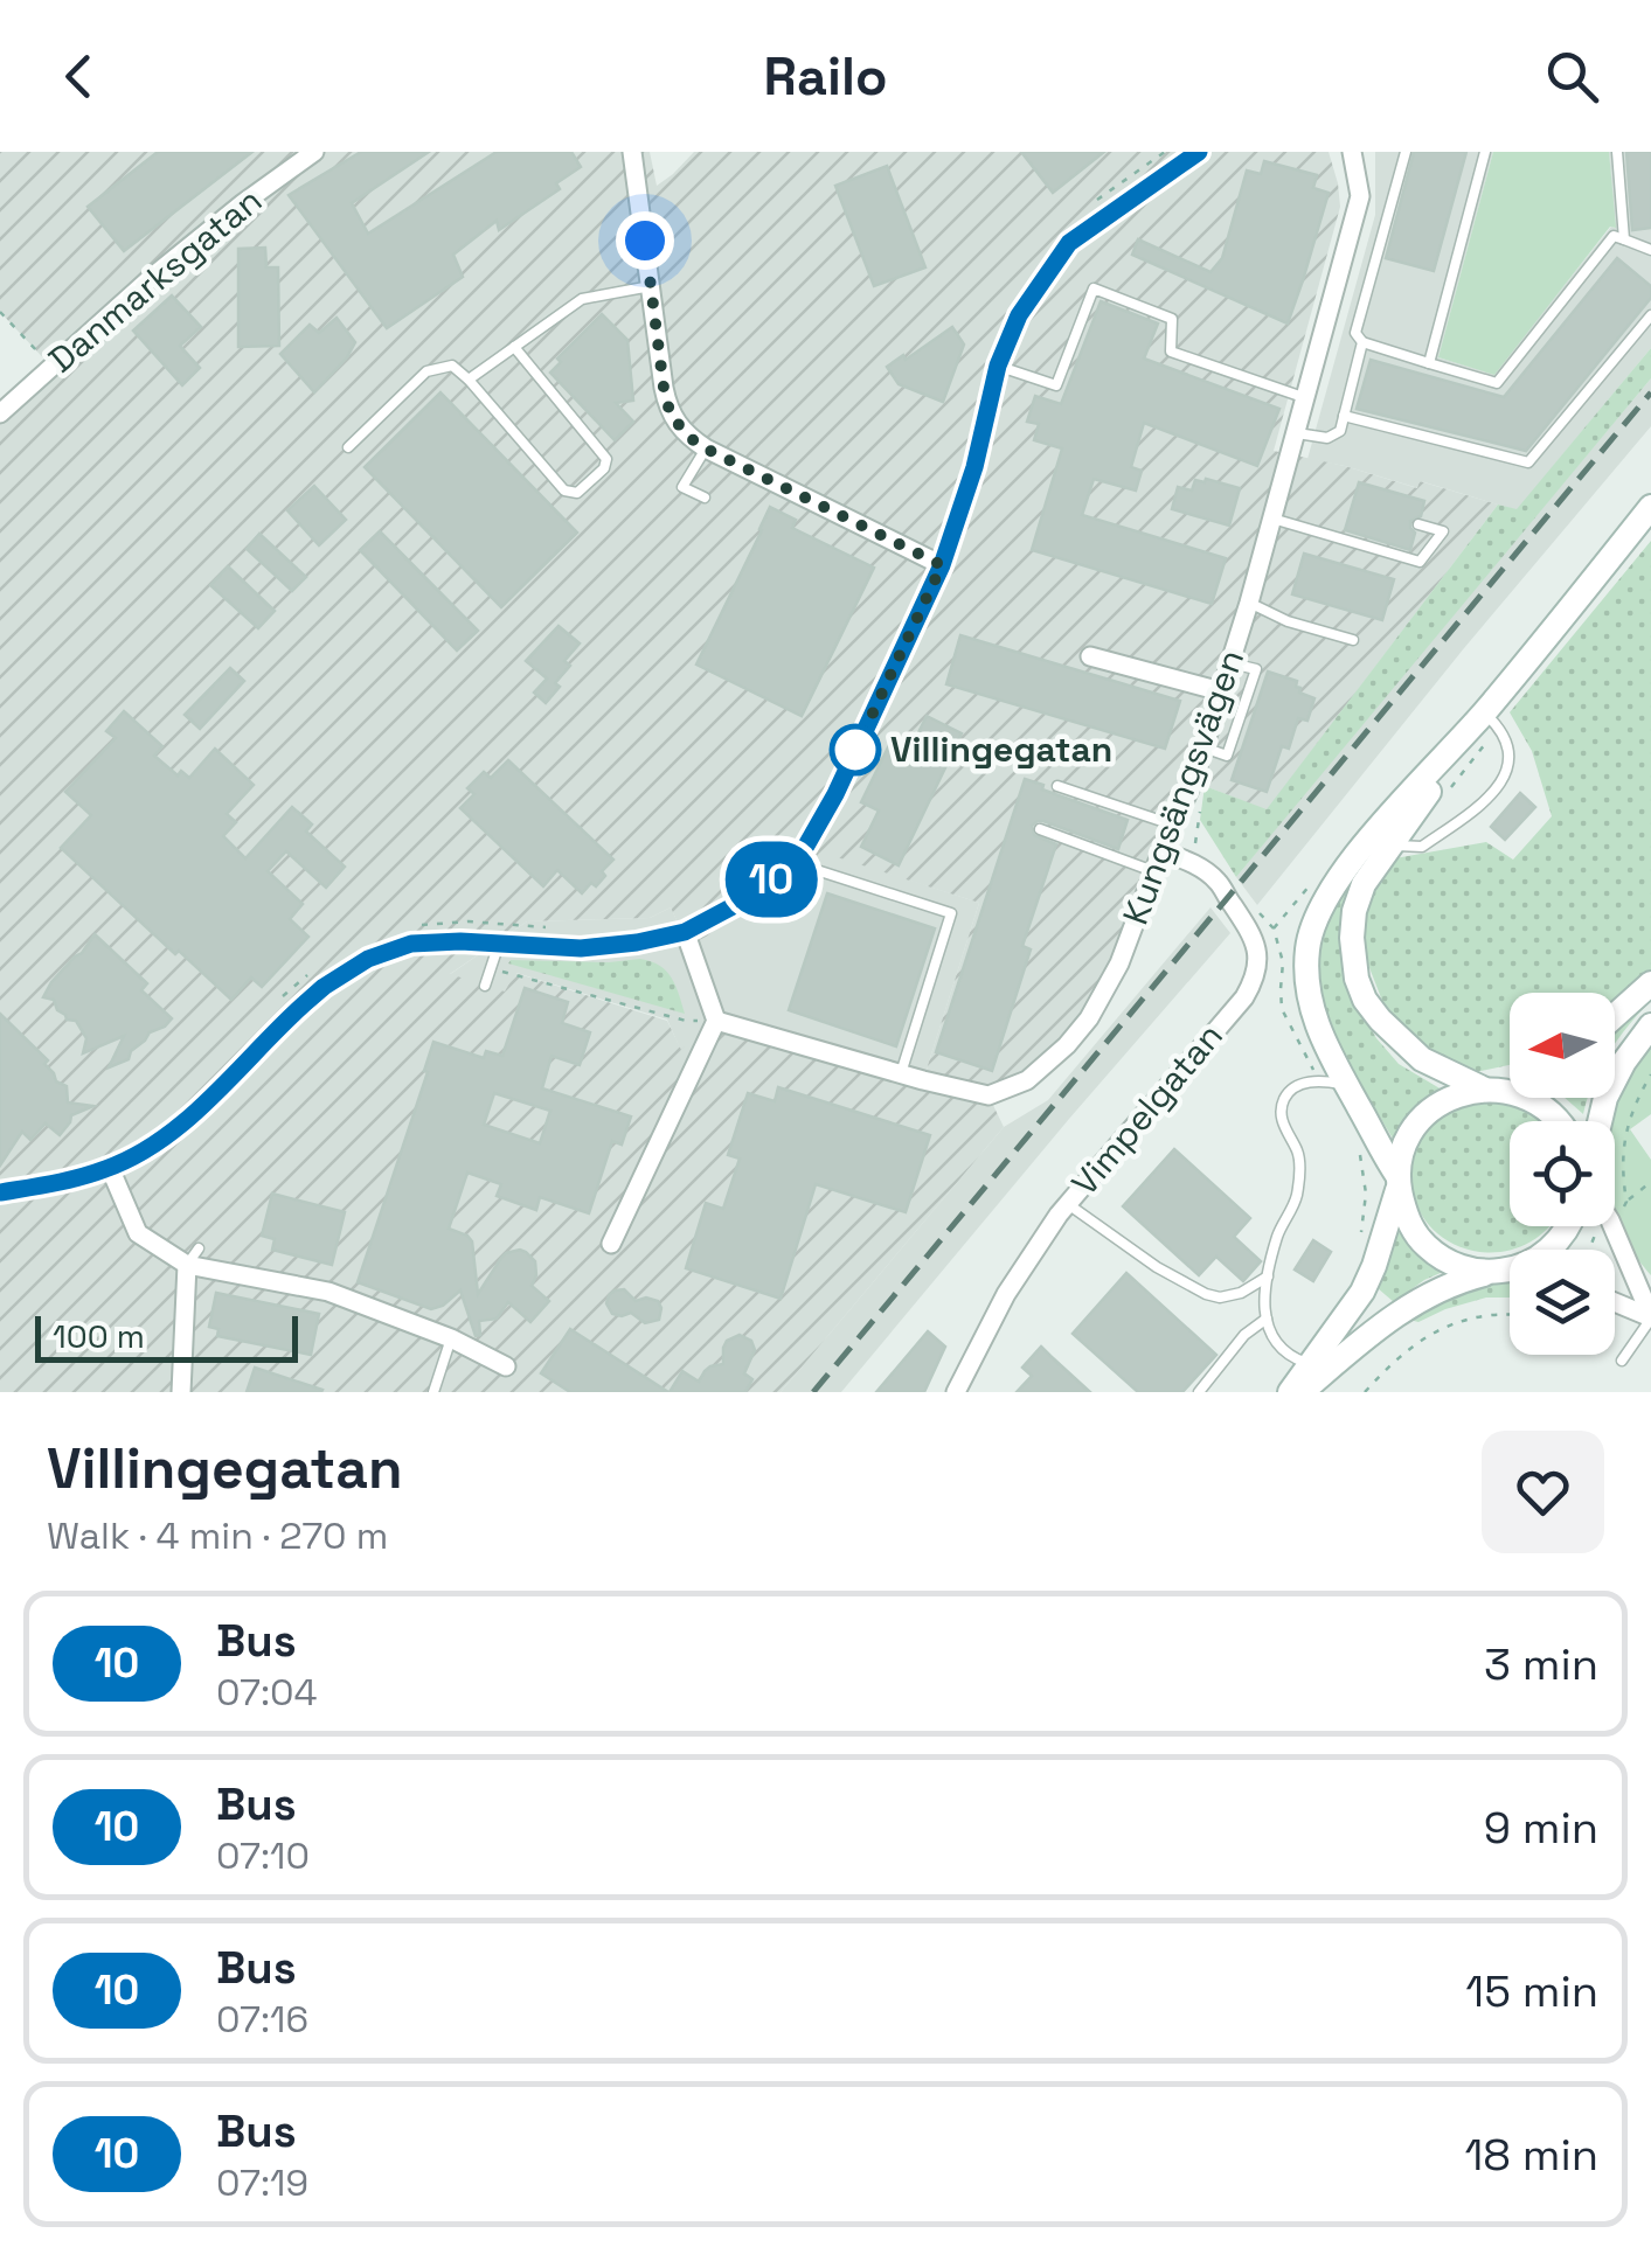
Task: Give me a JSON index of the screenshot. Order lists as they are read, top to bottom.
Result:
{
  "streets": {
    "street": ["Danmarksgatan", "Kungsängsvägen", "Vimpelgatan"]
  },
  "crossings": [
    ["Kungsängsvägen", "Vimpelgatan"]
  ],
  "places": ["Villingegatan"],
  "lines": ["bus line 10"],
  "scale_bar": "100 m",
  "north": "left",
  "page": {
    "header": "Railo",
    "on_map": "10",
    "scale": "100 m",
    "heading": ["Villingegatan", "Walk · 4 min · 270 m"],
    "list": [
      {
        "mark": "10",
        "name": "Bus",
        "note": "07:04",
        "value": "3 min"
      },
      {
        "mark": "10",
        "name": "Bus",
        "note": "07:10",
        "value": "9 min"
      },
      {
        "mark": "10",
        "name": "Bus",
        "note": "07:16",
        "value": "15 min"
      },
      {
        "mark": "10",
        "name": "Bus",
        "note": "07:19",
        "value": "18 min"
      }
    ]
  }
}
